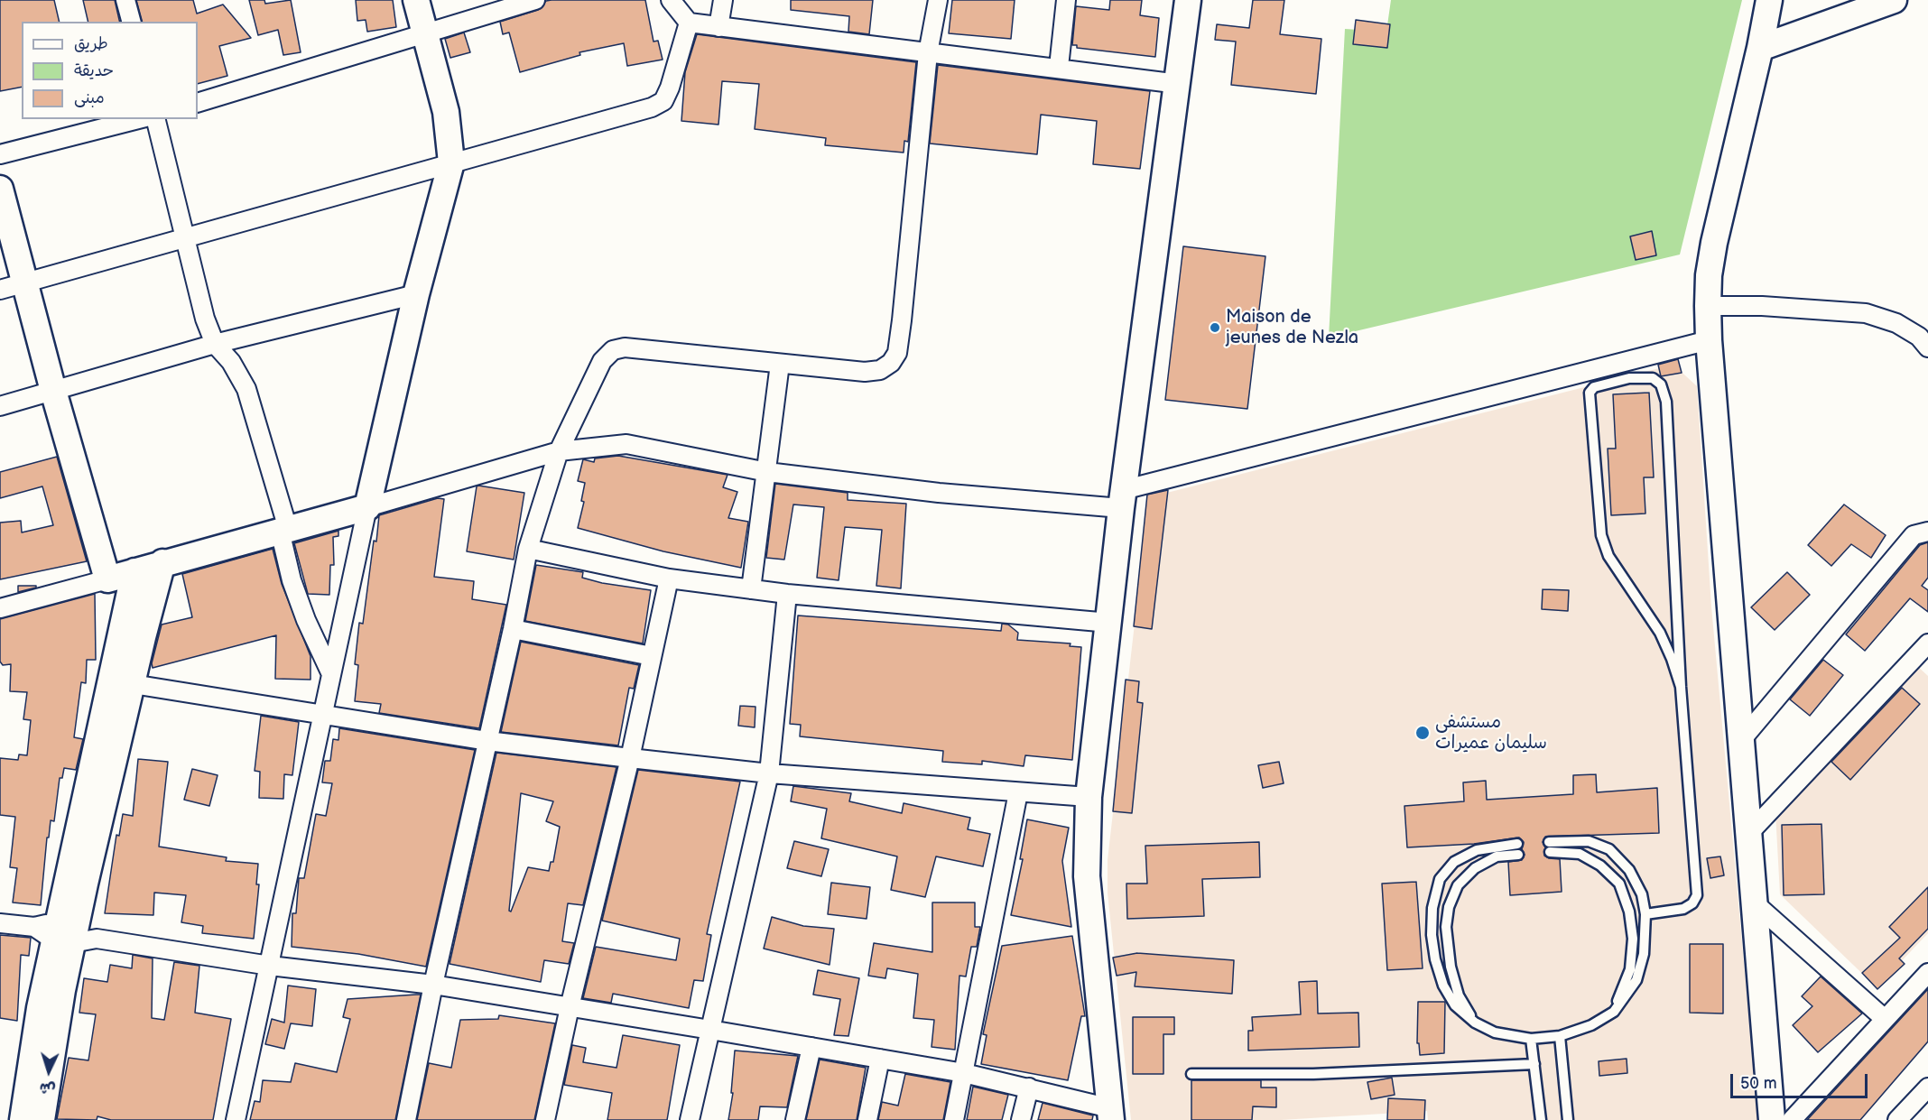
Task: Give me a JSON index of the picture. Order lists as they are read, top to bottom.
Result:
{
  "places": ["Maison de jeunes de Nezla", "مستشفى سليمان عميرات"],
  "legend": ["طريق", "حديقة", "مبنى"],
  "scale_bar": "50 m",
  "north": "bottom"
}
